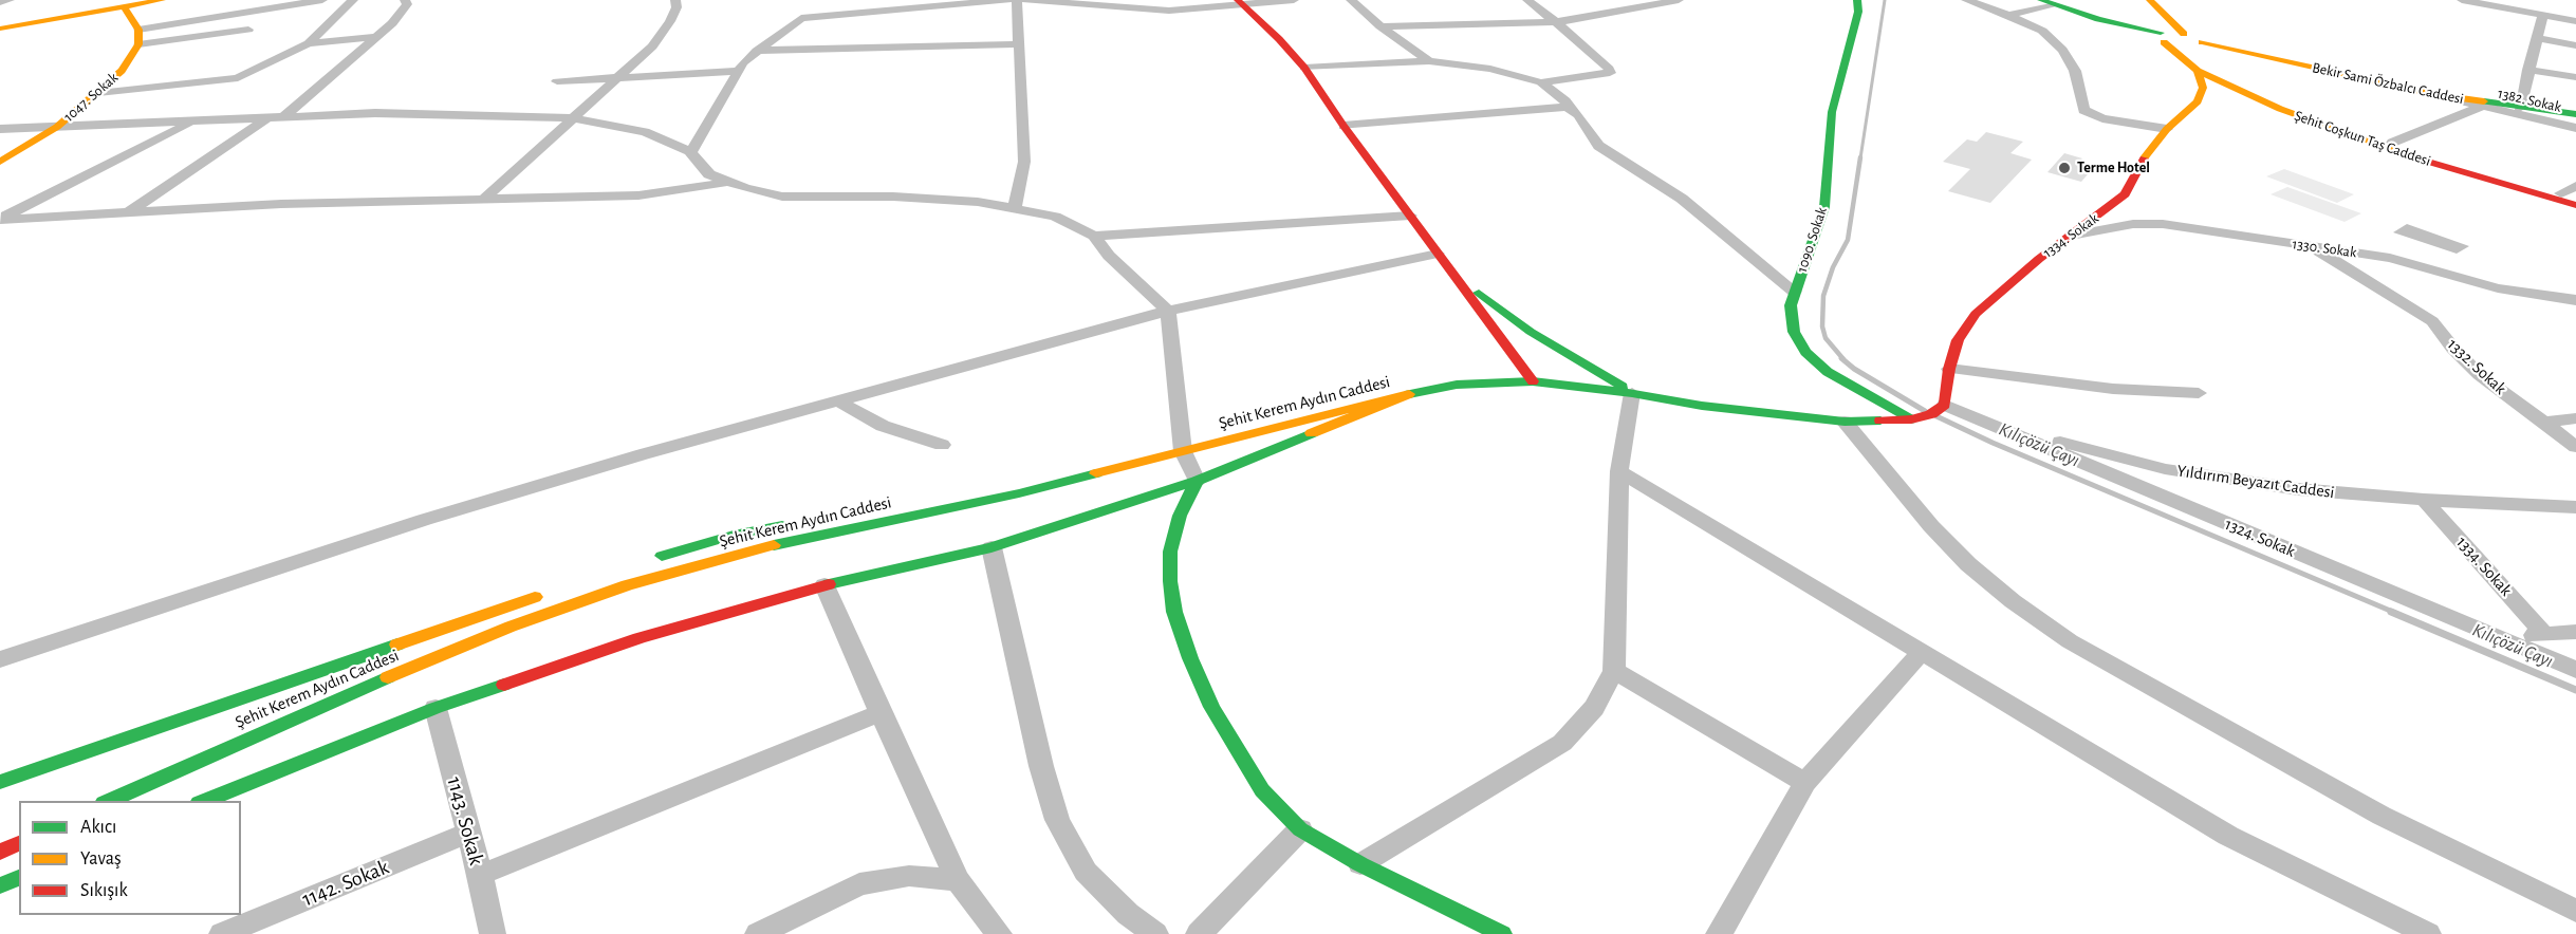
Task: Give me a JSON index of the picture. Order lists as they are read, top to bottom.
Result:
{
  "streets": {
    "street": [
      "Bekir Sami Özbalcı Caddesi",
      "1047. Sokak",
      "1382. Sokak",
      "Şehit Coşkun Taş Caddesi",
      "1334. Sokak",
      "1090. Sokak",
      "1330. Sokak",
      "1332. Sokak",
      "Şehit Kerem Aydın Caddesi",
      "Yıldırım Beyazıt Caddesi",
      "1324. Sokak",
      "1143. Sokak",
      "1142. Sokak"
    ]
  },
  "crossings": [
    ["Bekir Sami Özbalcı Caddesi", "1382. Sokak"],
    ["Bekir Sami Özbalcı Caddesi", "Şehit Coşkun Taş Caddesi"],
    ["Şehit Coşkun Taş Caddesi", "1334. Sokak"],
    ["1334. Sokak", "1330. Sokak"],
    ["1334. Sokak", "Yıldırım Beyazıt Caddesi"],
    ["1334. Sokak", "1324. Sokak"],
    ["1330. Sokak", "1332. Sokak"],
    ["Şehit Kerem Aydın Caddesi", "1143. Sokak"],
    ["Yıldırım Beyazıt Caddesi", "1324. Sokak"],
    ["1143. Sokak", "1142. Sokak"]
  ],
  "water": ["Kılıçözü Çayı"],
  "places": ["Terme Hotel"],
  "legend": ["Akıcı", "Yavaş", "Sıkışık"]
}
